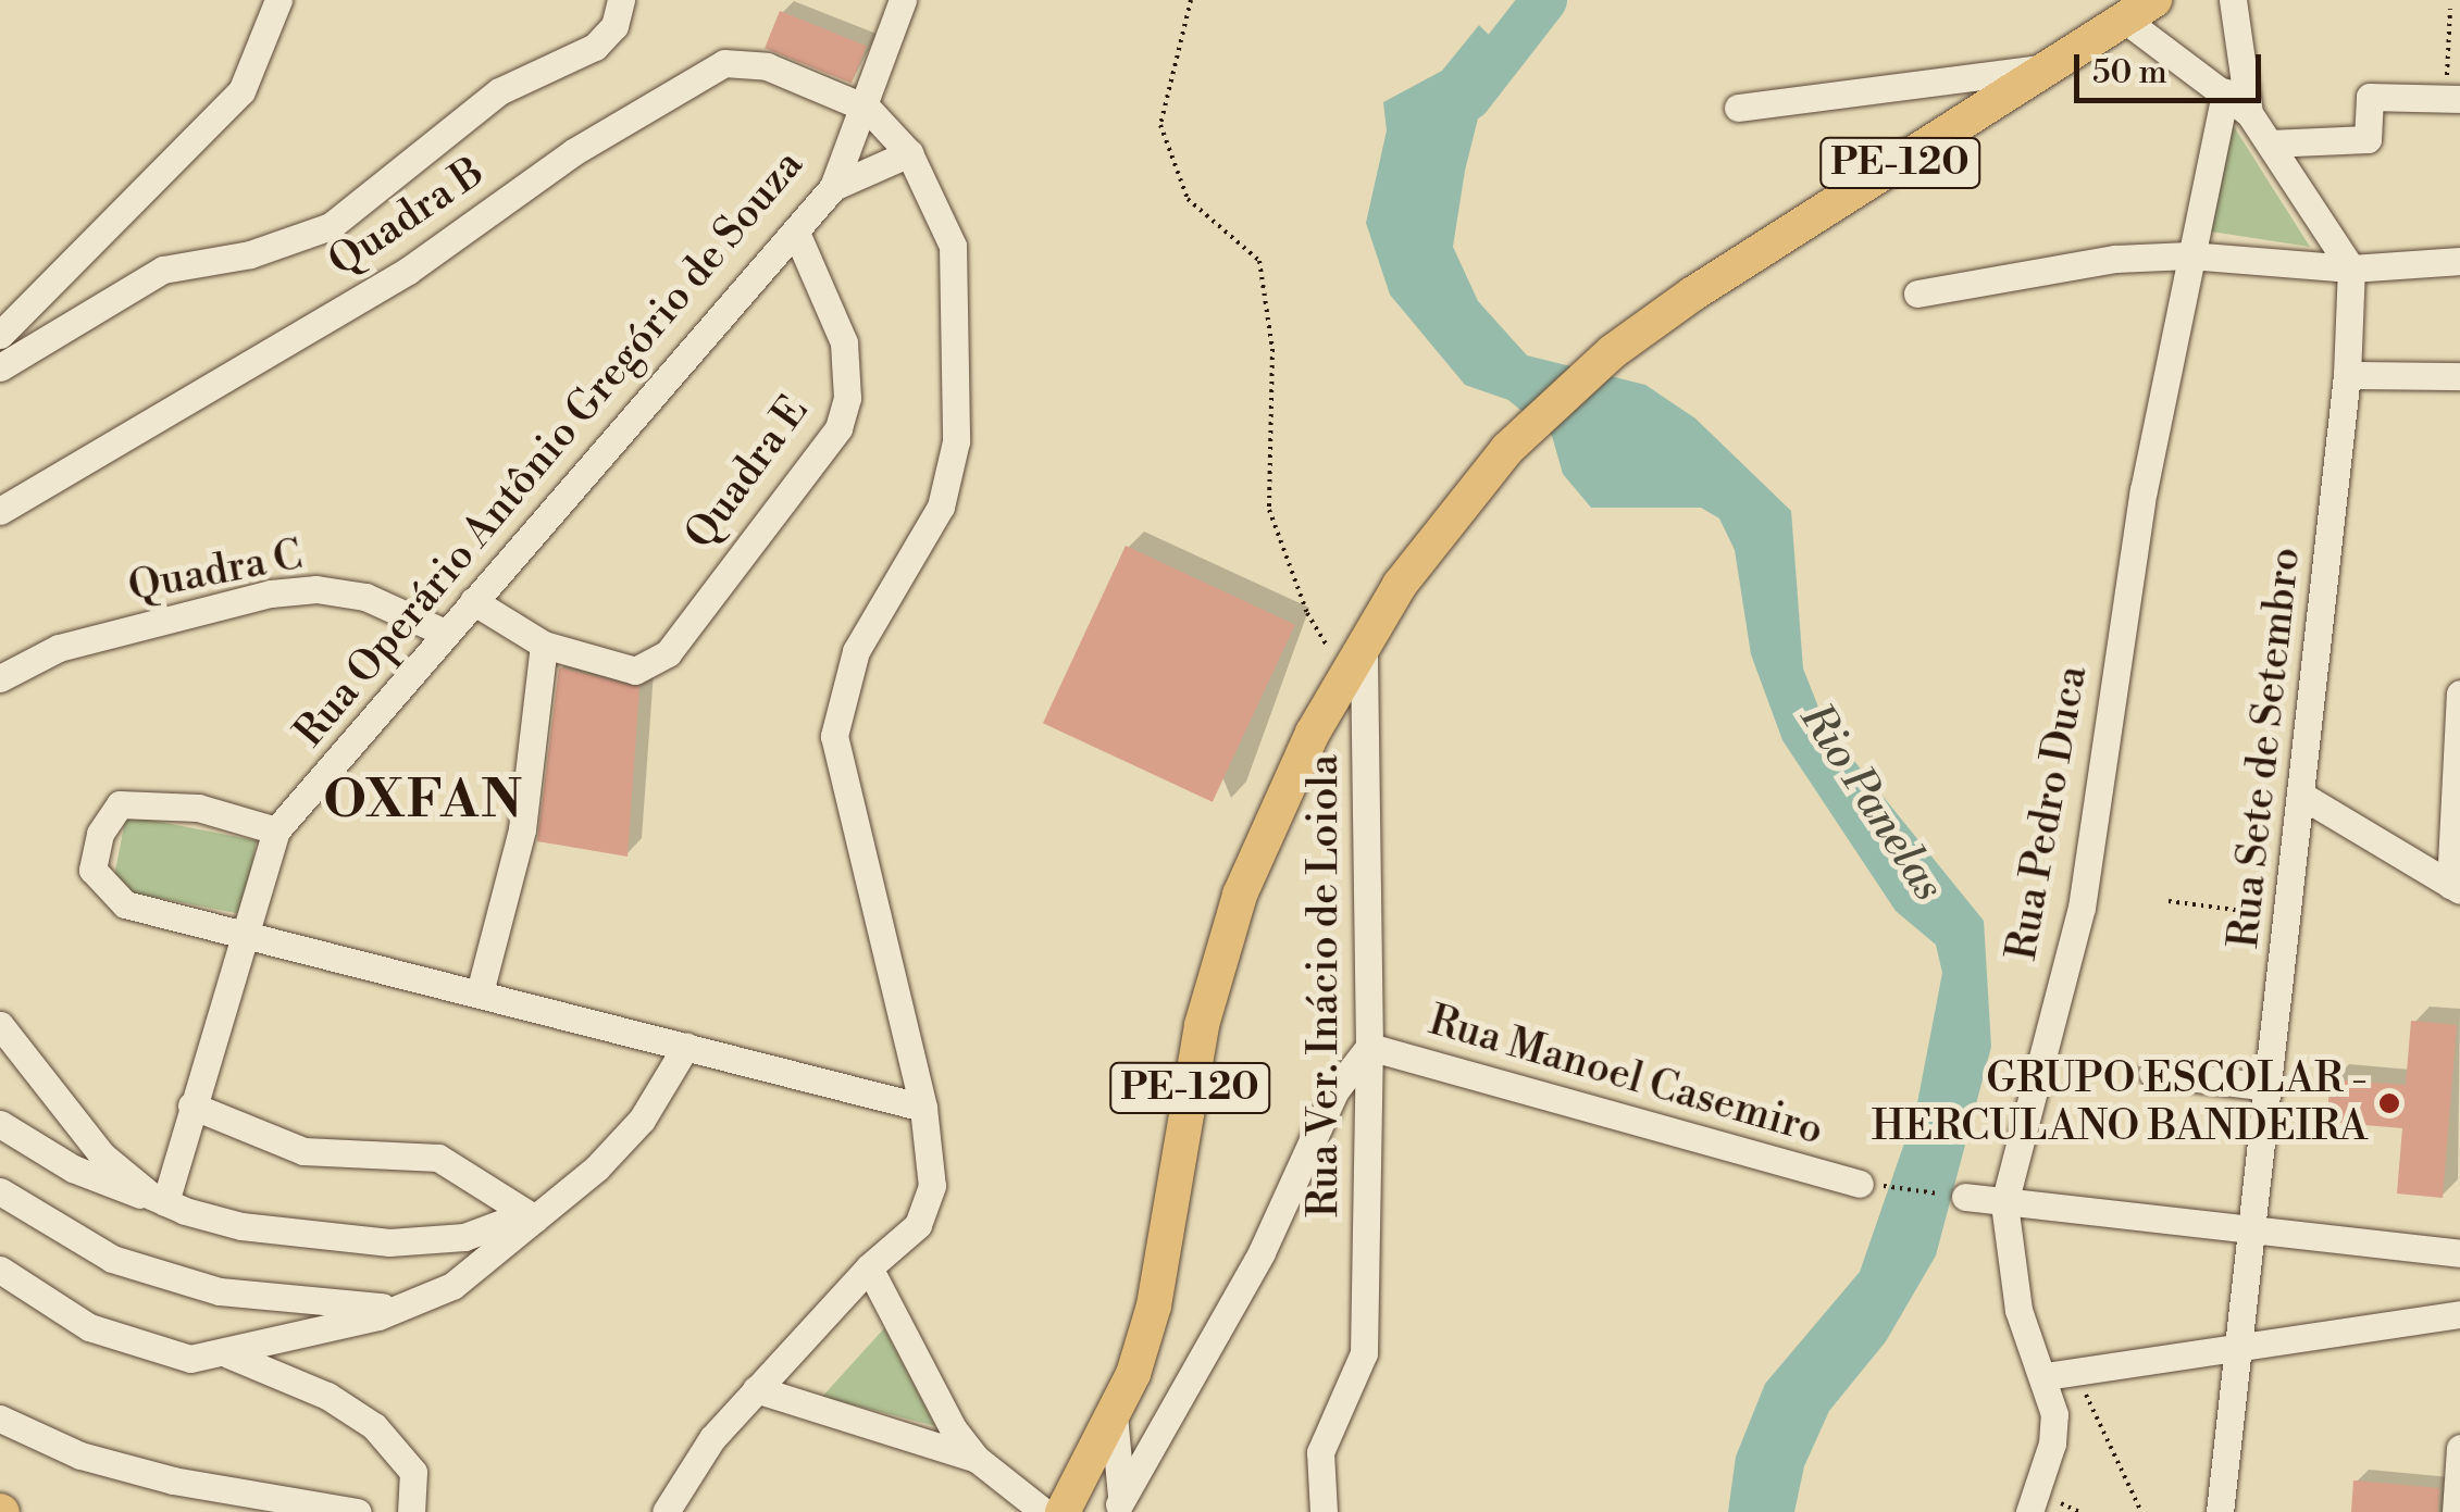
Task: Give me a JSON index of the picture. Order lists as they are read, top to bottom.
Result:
{
  "streets": {
    "main road": ["PE-120"],
    "street": [
      "Quadra B",
      "Rua Operário Antônio Gregório de Souza",
      "Quadra E",
      "Quadra C",
      "Rua Sete de Setembro",
      "Rua Pedro Duca",
      "Rua Ver. Inácio de Loiola",
      "Rua Manoel Casemiro"
    ]
  },
  "crossings": [
    ["PE-120", "Rua Ver. Inácio de Loiola"],
    ["Quadra B", "Rua Operário Antônio Gregório de Souza"],
    ["Rua Operário Antônio Gregório de Souza", "Quadra E"],
    ["Rua Operário Antônio Gregório de Souza", "Quadra C"],
    ["Rua Ver. Inácio de Loiola", "Rua Manoel Casemiro"]
  ],
  "districts": ["OXFAN"],
  "water": ["Rio Panelas"],
  "places": ["GRUPO ESCOLAR - HERCULANO BANDEIRA"],
  "scale_bar": "50 m"
}
